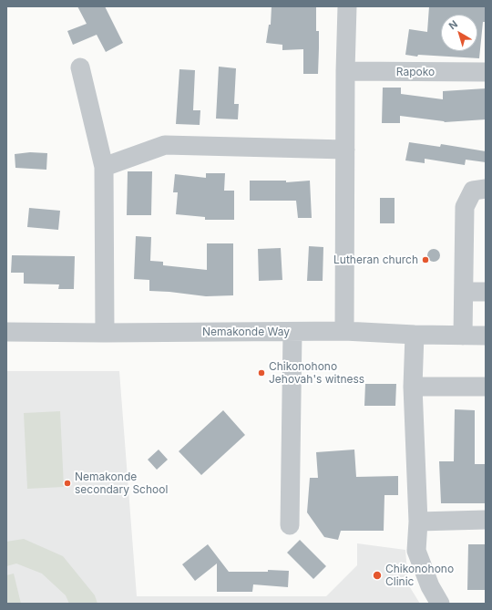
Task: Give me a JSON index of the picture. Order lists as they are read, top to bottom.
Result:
{
  "streets": {
    "street": ["Rapoko", "Nemakonde Way"]
  },
  "places": [
    "Lutheran church",
    "Chikonohono Jehovah's witness",
    "Nemakonde secondary School",
    "Chikonohono Clinic"
  ],
  "north": "top left"
}
